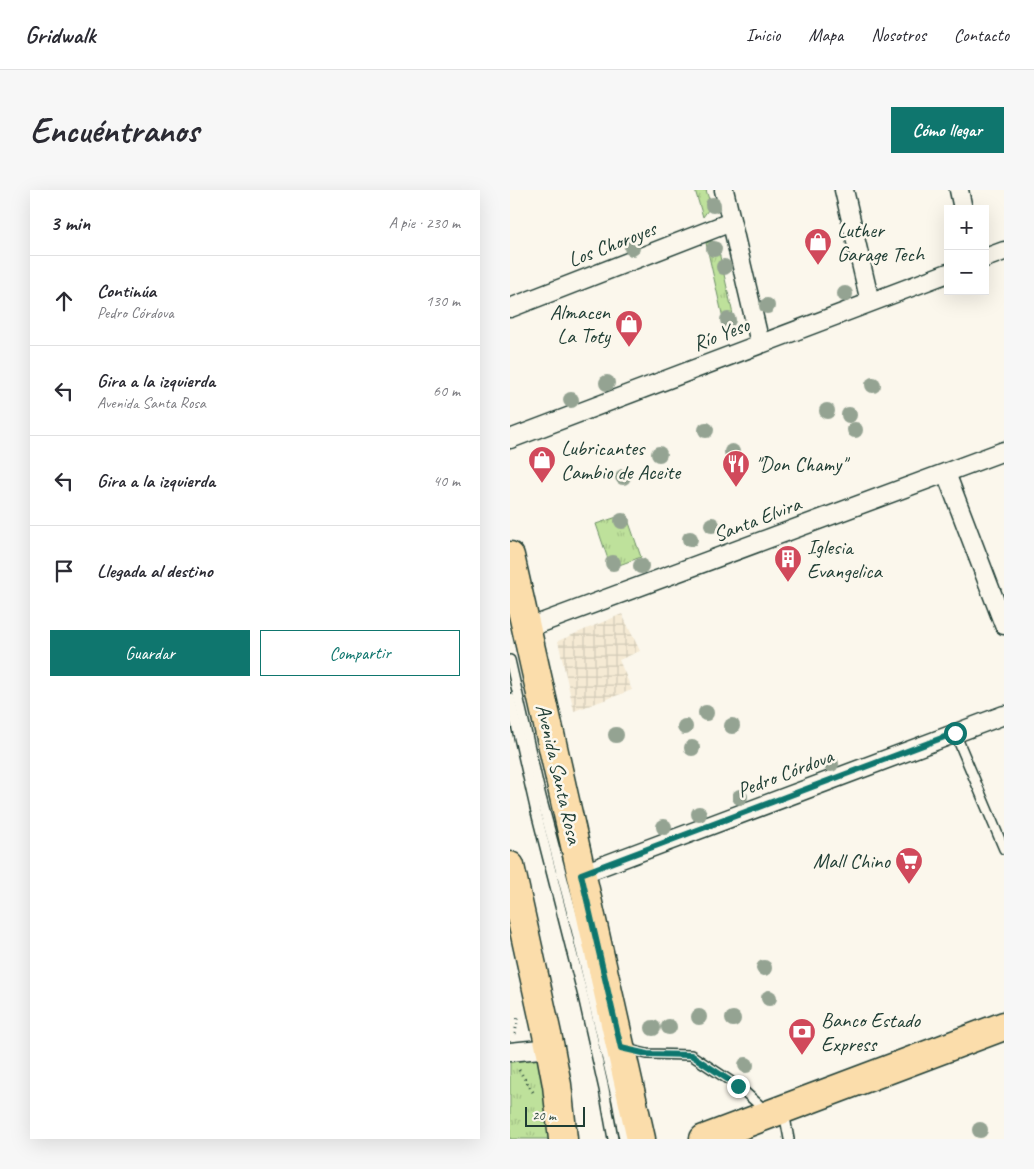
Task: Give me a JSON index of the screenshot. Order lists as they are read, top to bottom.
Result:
{
  "streets": {
    "main road": ["Avenida Santa Rosa"],
    "street": [
      "Los Choroyes",
      "Río Yeso",
      "Santa Elvira",
      "Pedro Córdova"
    ]
  },
  "crossings": [
    ["Santa Elvira", "Avenida Santa Rosa"],
    ["Pedro Córdova", "Avenida Santa Rosa"]
  ],
  "places": {
    "shop": ["Luther Garage Tech", "Almacen La Toty", "Lubricantes Cambio de Aceite"],
    "restaurant": ["\"Don Chamy\""],
    "building": ["Iglesia Evangelica"],
    "supermarket": ["Mall Chino"],
    "bank": ["Banco Estado Express"]
  },
  "scale_bar": "20 m",
  "page": {
    "header": "Gridwalk",
    "nav": [
      "Inicio",
      "Mapa",
      "Nosotros",
      "Contacto"
    ],
    "buttons": [
      "Cómo llegar",
      ["Guardar", "Compartir"]
    ],
    "title": "Encuéntranos",
    "heading": ["3 min", "A pie · 230 m"],
    "map_buttons": ["+", "−"],
    "list": [
      ["Continúa", "Pedro Córdova", "130 m"],
      ["Gira a la izquierda", "Avenida Santa Rosa", "60 m"],
      ["Gira a la izquierda", "40 m"],
      "Llegada al destino"
    ],
    "scale": "20 m"
  }
}
